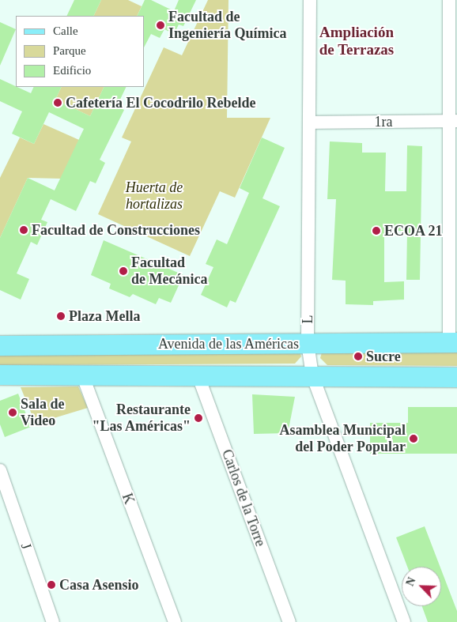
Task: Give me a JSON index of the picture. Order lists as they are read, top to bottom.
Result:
{
  "streets": {
    "main road": ["Avenida de las Américas"],
    "street": [
      "1ra",
      "L",
      "Carlos de la Torre",
      "K",
      "J"
    ]
  },
  "crossings": [
    ["1ra", "L"],
    ["L", "Avenida de las Américas"]
  ],
  "districts": ["Ampliación de Terrazas"],
  "parks": ["Huerta de hortalizas"],
  "places": [
    "Facultad de Ingeniería Química",
    "Cafetería El Cocodrilo Rebelde",
    "Facultad de Construcciones",
    "ECOA 21",
    "Facultad de Mecánica",
    "Plaza Mella",
    "Sucre",
    "Sala de Video",
    "Restaurante \"Las Américas\"",
    "Asamblea Municipal del Poder Popular",
    "Casa Asensio"
  ],
  "legend": ["Calle", "Parque", "Edificio"],
  "north": "top left"
}
